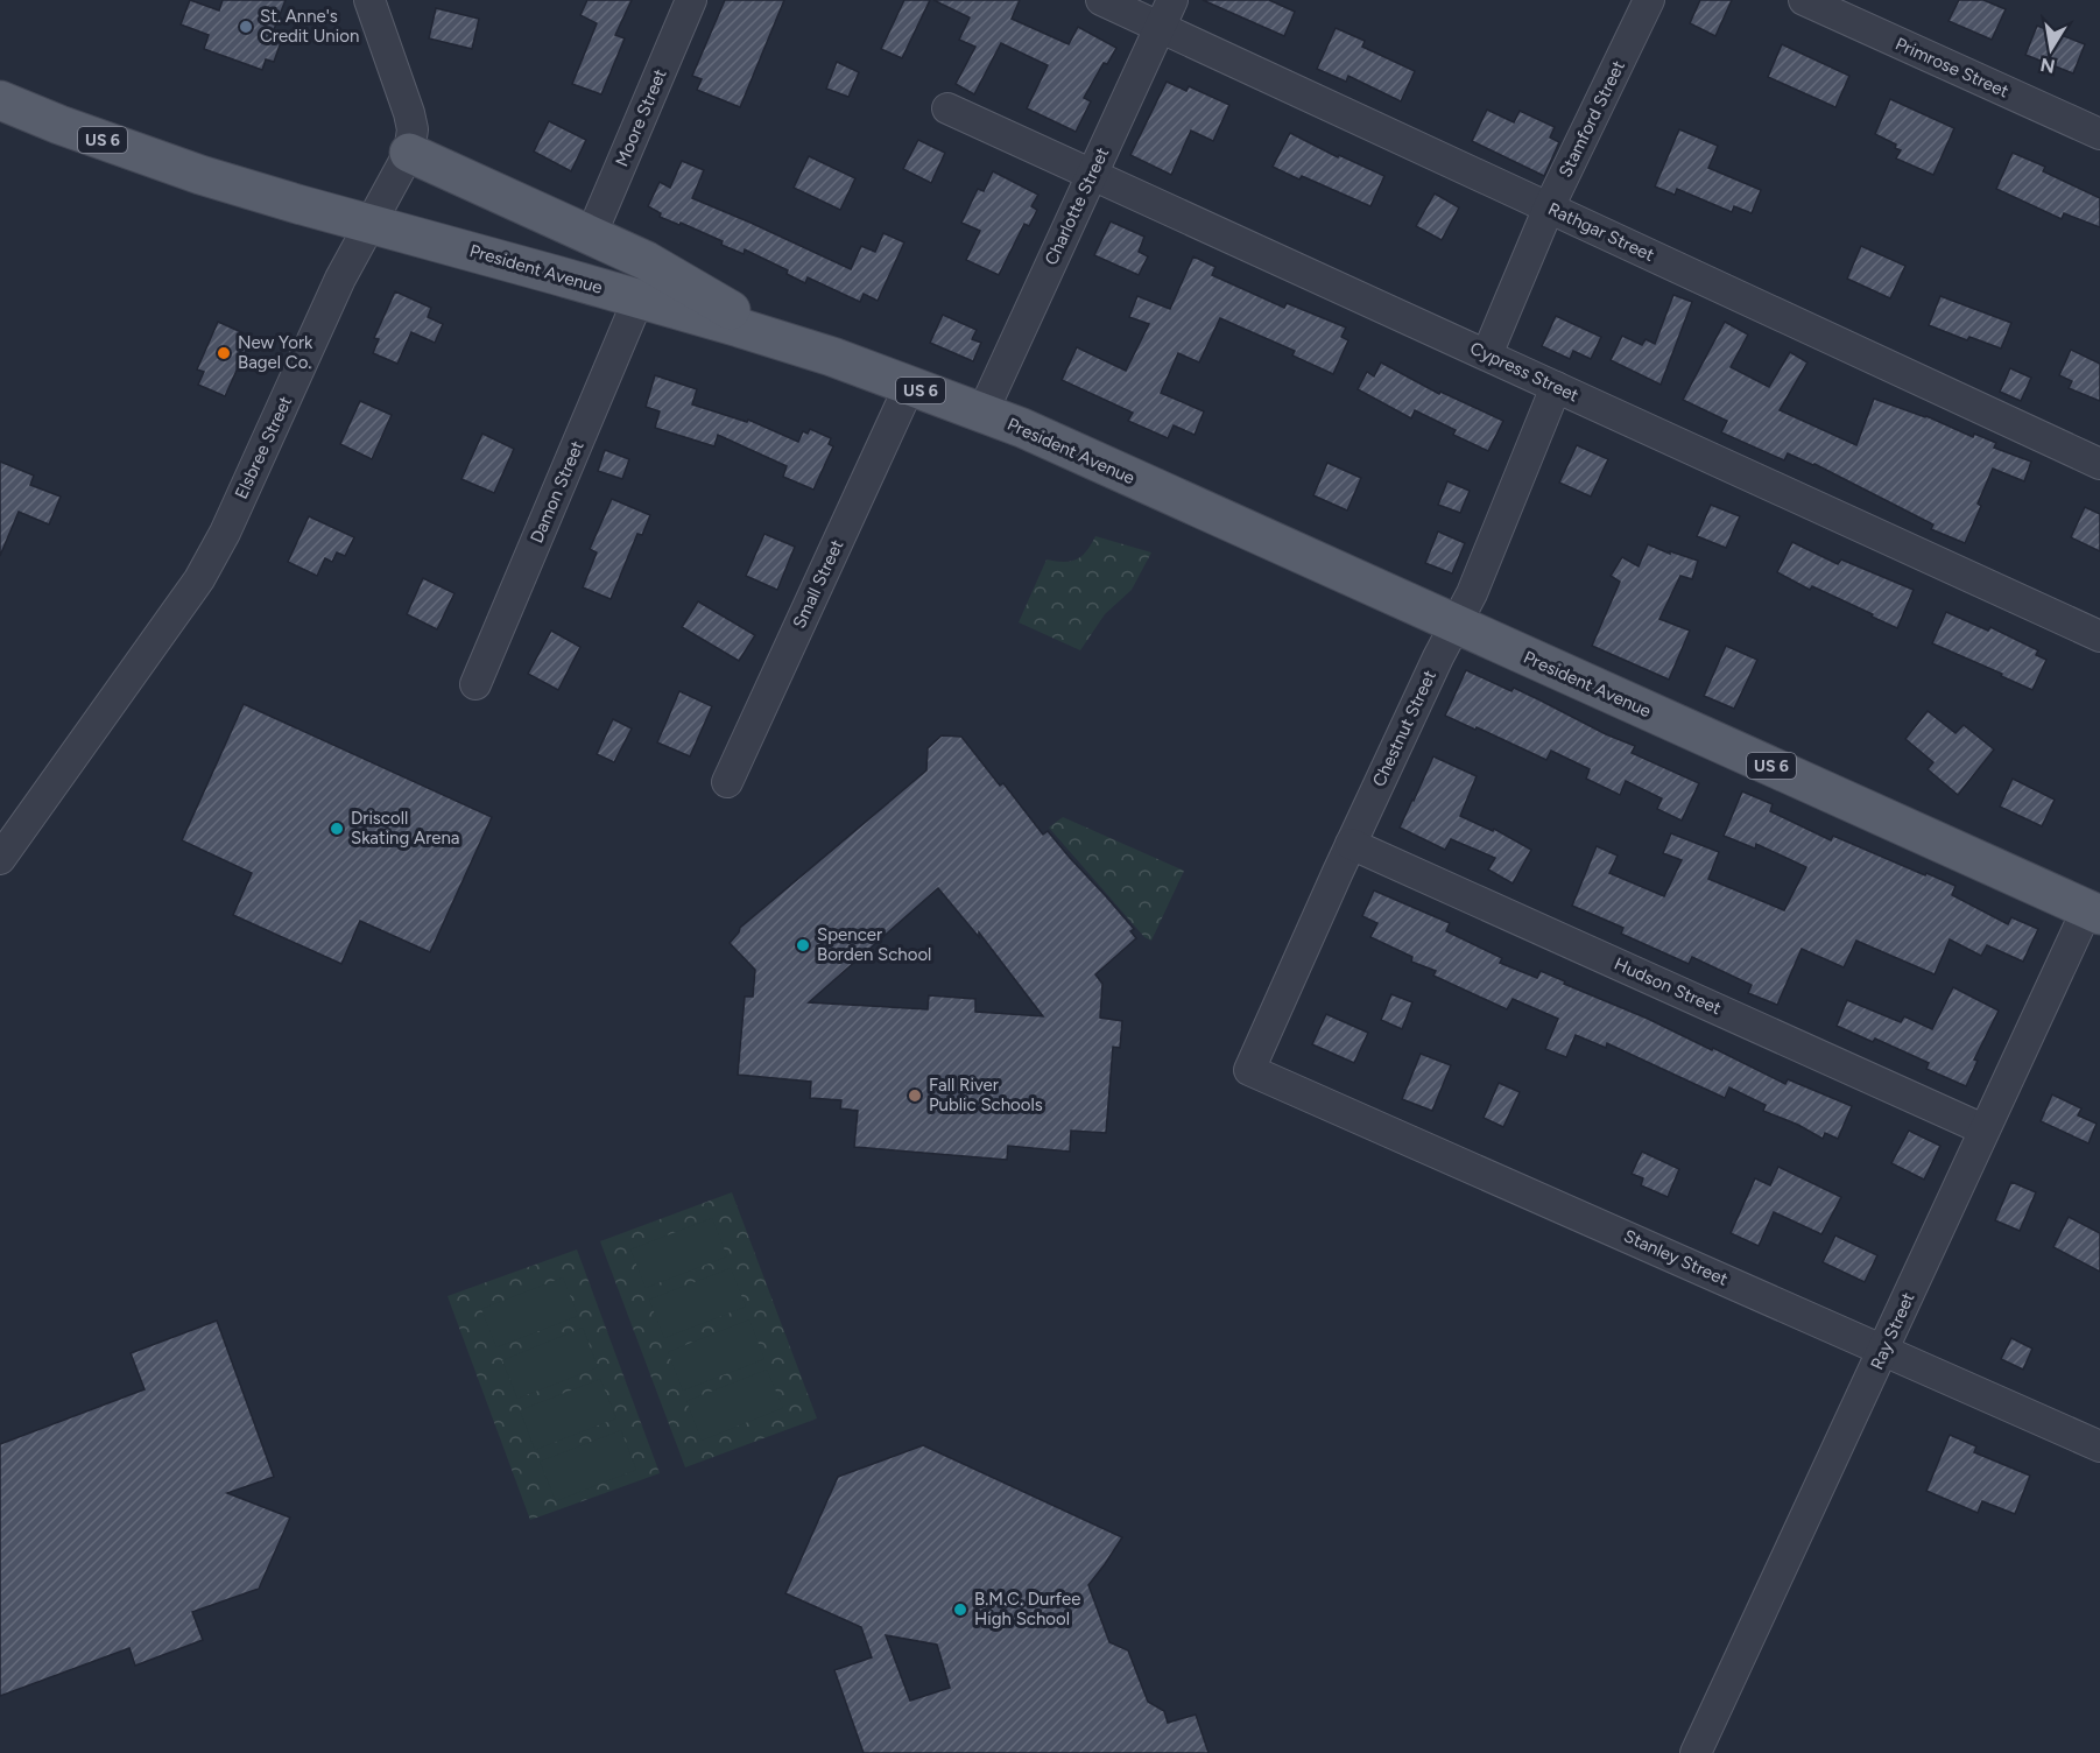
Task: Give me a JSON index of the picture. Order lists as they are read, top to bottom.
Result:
{
  "streets": {
    "main road": ["US 6", "President Avenue"],
    "street": [
      "Primrose Street",
      "Moore Street",
      "Stamford Street",
      "Charlotte Street",
      "Rathgar Street",
      "Cypress Street",
      "Elsbree Street",
      "Damon Street",
      "Small Street",
      "Chestnut Street",
      "Hudson Street",
      "Stanley Street",
      "Ray Street"
    ]
  },
  "crossings": [
    ["Stamford Street", "Rathgar Street"],
    ["Stamford Street", "Cypress Street"],
    ["Charlotte Street", "Rathgar Street"],
    ["Charlotte Street", "President Avenue"],
    ["Charlotte Street", "Cypress Street"],
    ["President Avenue", "Elsbree Street"],
    ["President Avenue", "Damon Street"],
    ["President Avenue", "Small Street"],
    ["President Avenue", "Chestnut Street"],
    ["President Avenue", "Ray Street"],
    ["Cypress Street", "Chestnut Street"],
    ["Chestnut Street", "Hudson Street"],
    ["Chestnut Street", "Stanley Street"],
    ["Hudson Street", "Ray Street"],
    ["Stanley Street", "Ray Street"]
  ],
  "places": [
    "St. Anne's Credit Union",
    "New York Bagel Co.",
    "Driscoll Skating Arena",
    "Spencer Borden School",
    "Fall River Public Schools",
    "B.M.C. Durfee High School"
  ],
  "north": "bottom"
}
